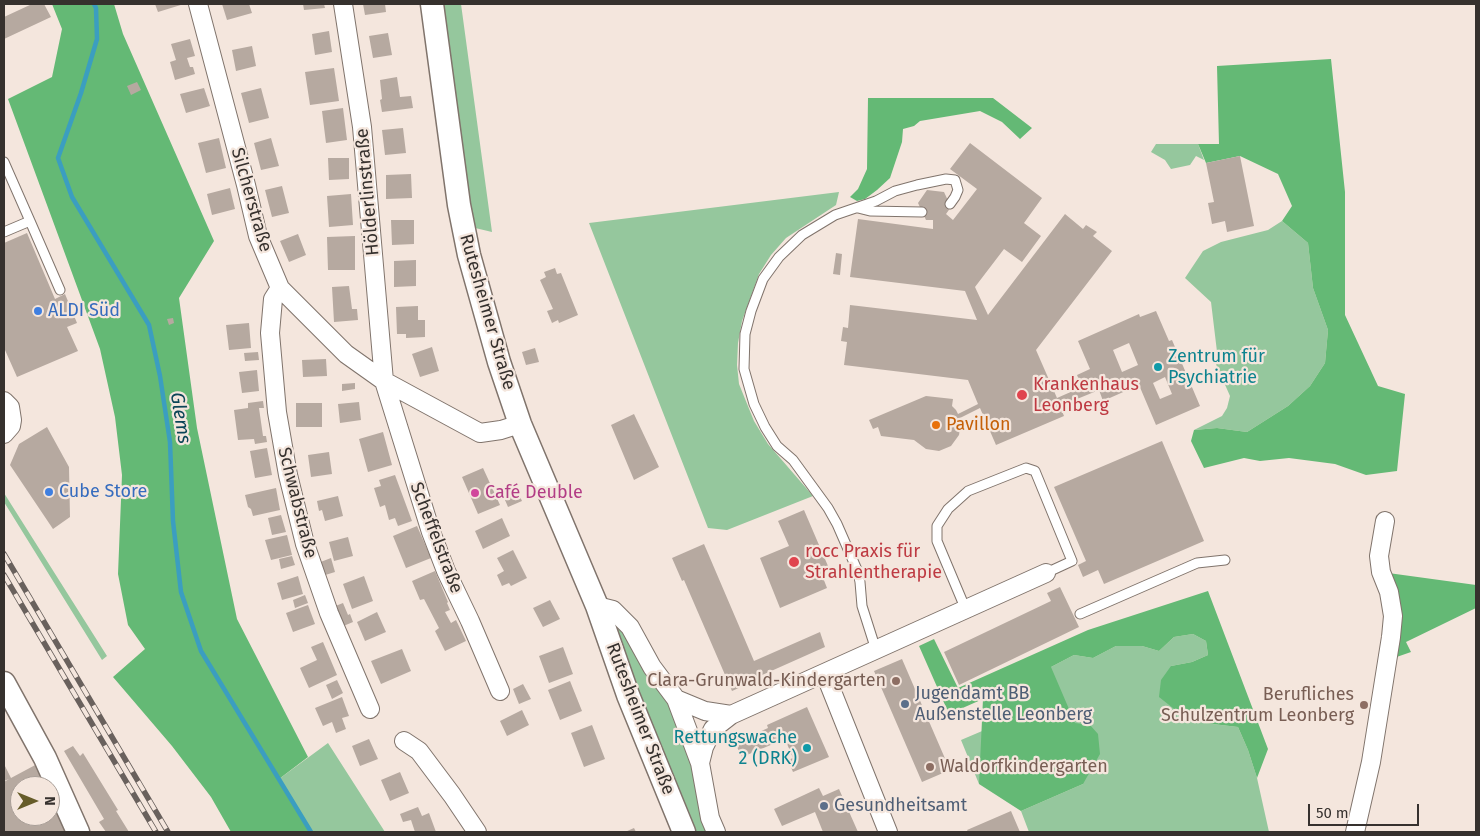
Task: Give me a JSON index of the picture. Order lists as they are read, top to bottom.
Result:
{
  "streets": {
    "street": [
      "Hölderlinstraße",
      "Silcherstraße",
      "Rutesheimer Straße",
      "Schwabstraße",
      "Scheffelstraße"
    ]
  },
  "crossings": [
    ["Hölderlinstraße", "Silcherstraße"],
    ["Hölderlinstraße", "Scheffelstraße"],
    ["Silcherstraße", "Rutesheimer Straße"],
    ["Silcherstraße", "Schwabstraße"],
    ["Silcherstraße", "Scheffelstraße"]
  ],
  "water": ["Glems"],
  "places": [
    "ALDI Süd",
    "Zentrum für Psychiatrie",
    "Krankenhaus Leonberg",
    "Pavillon",
    "Cube Store",
    "Café Deuble",
    "rocc Praxis für Strahlentherapie",
    "Clara-Grunwald-Kindergarten",
    "Jugendamt BB Außenstelle Leonberg",
    "Berufliches Schulzentrum Leonberg",
    "Rettungswache 2 (DRK)",
    "Waldorfkindergarten",
    "Gesundheitsamt"
  ],
  "scale_bar": "50 m",
  "north": "right"
}
